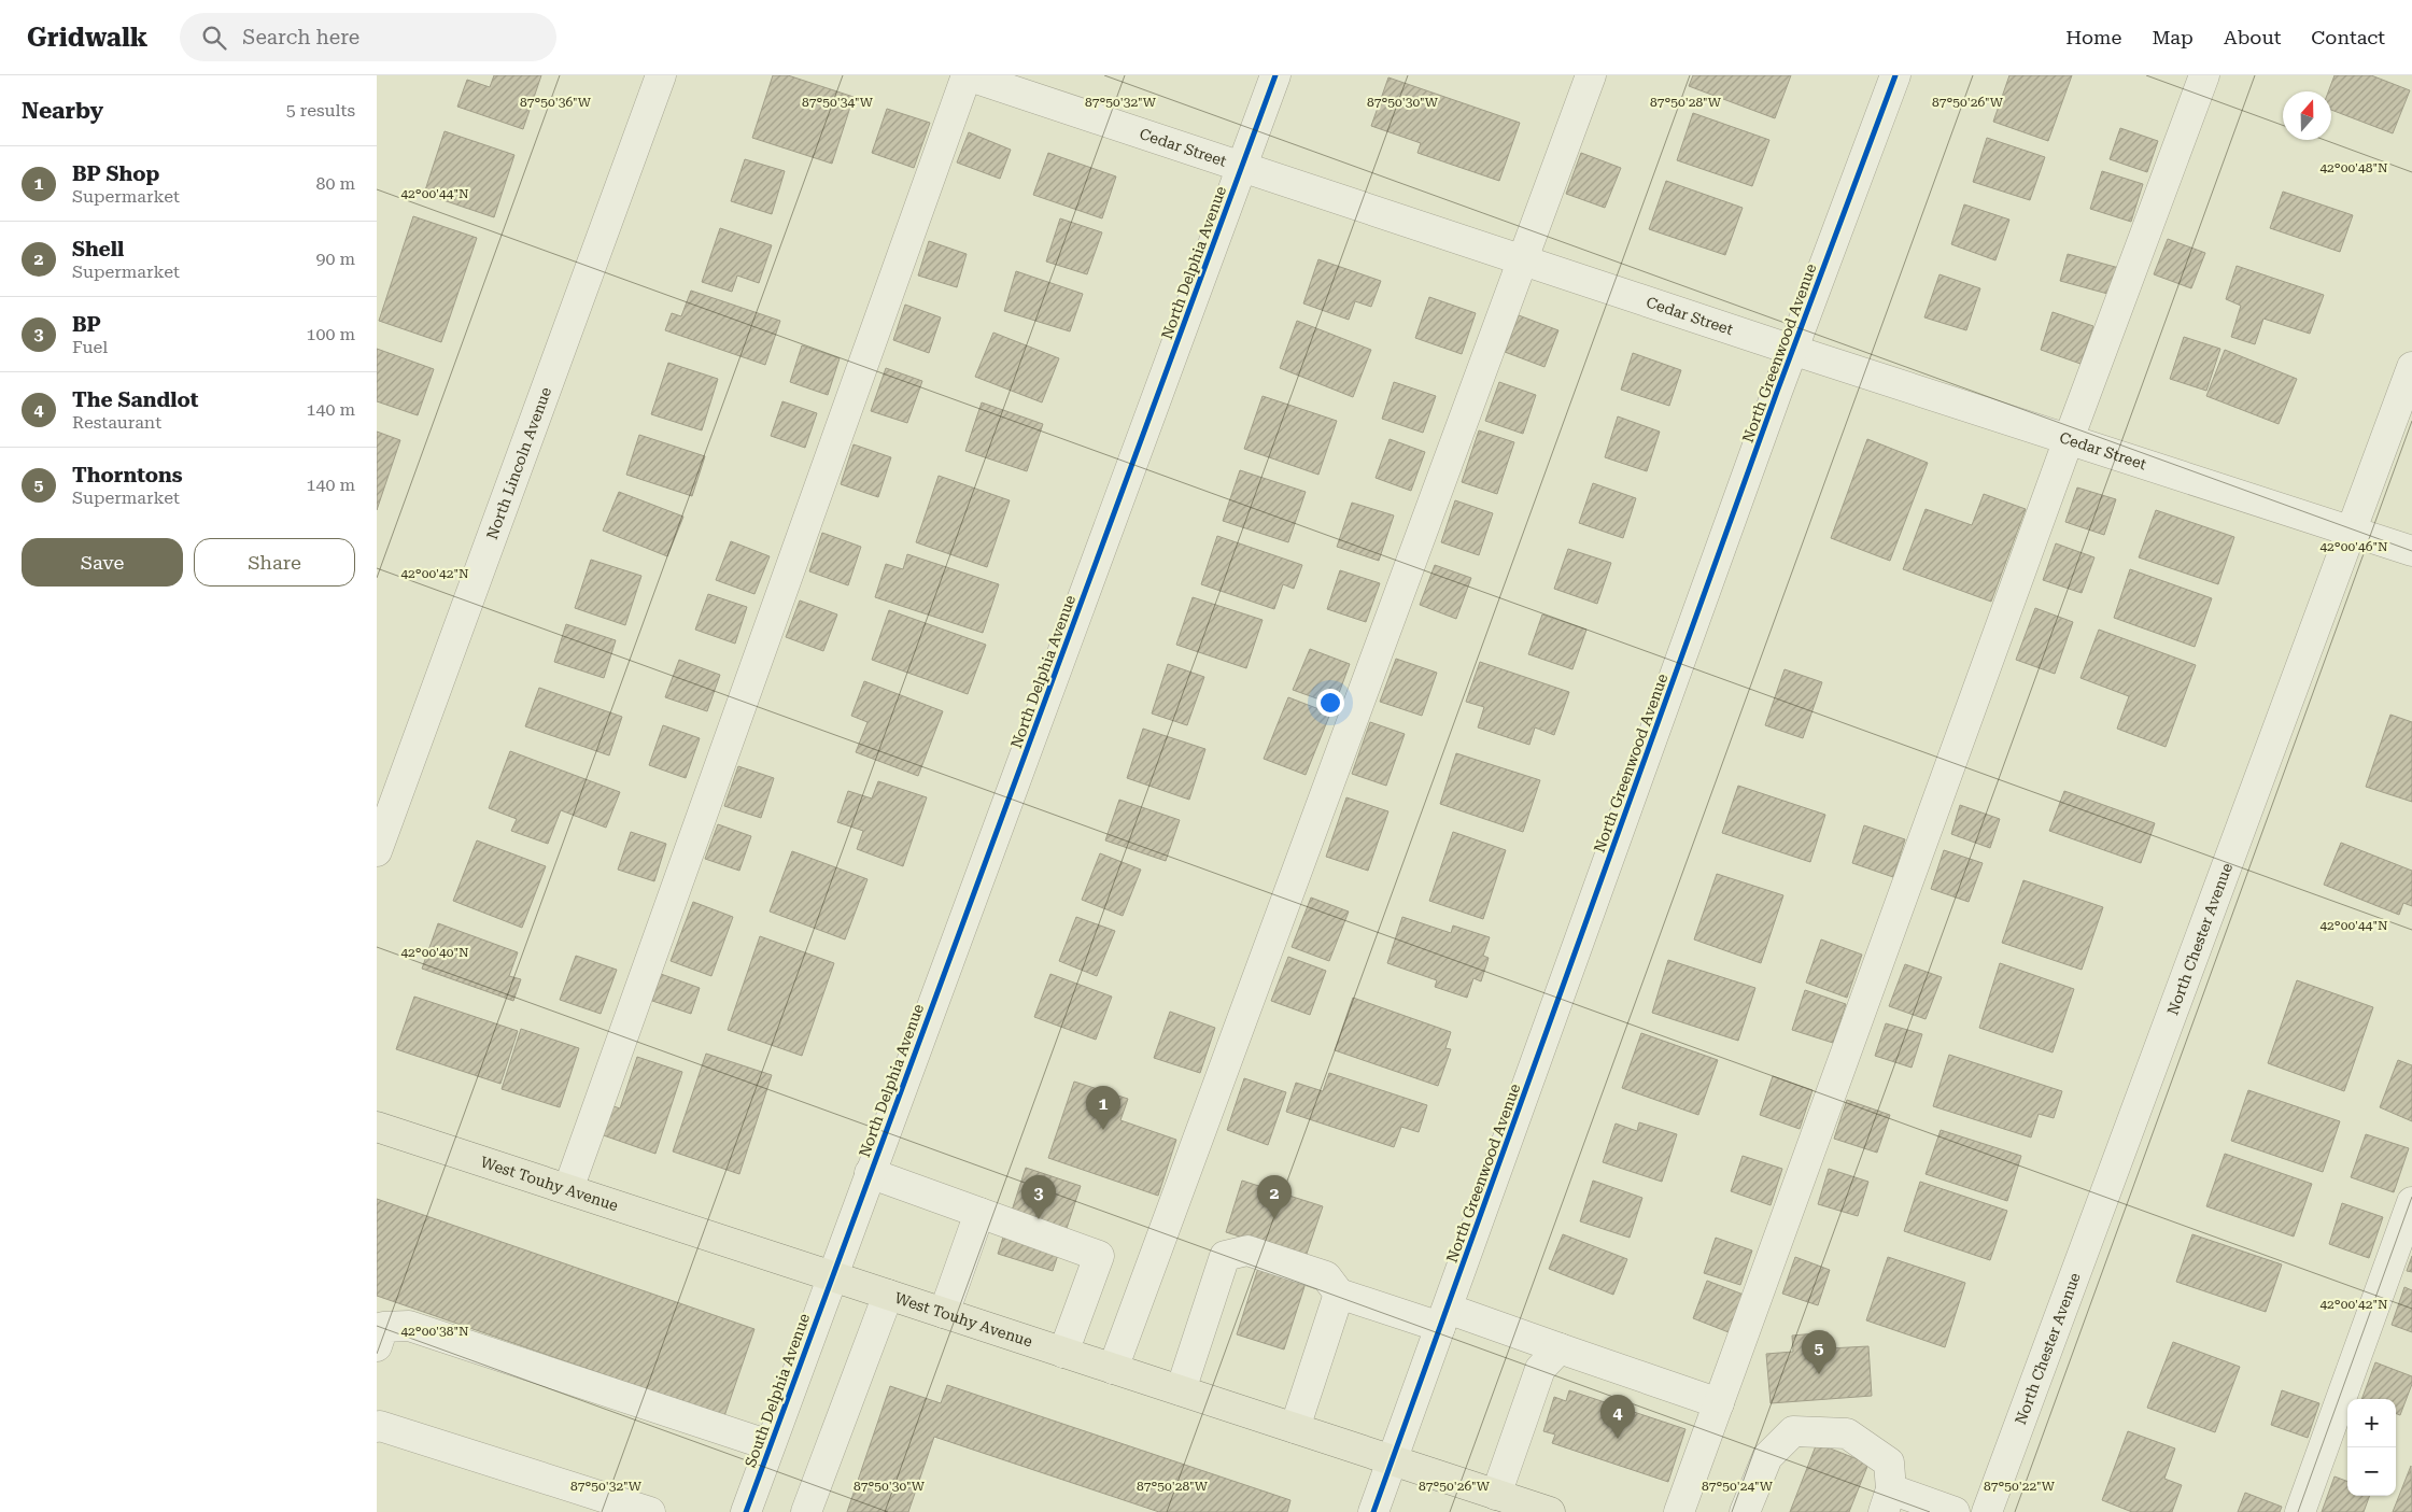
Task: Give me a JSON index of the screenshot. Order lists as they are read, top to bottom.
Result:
{
  "streets": {
    "main road": ["West Touhy Avenue"],
    "street": [
      "Cedar Street",
      "North Delphia Avenue",
      "North Greenwood Avenue",
      "North Lincoln Avenue",
      "North Chester Avenue",
      "South Delphia Avenue"
    ]
  },
  "crossings": [
    ["Cedar Street", "North Delphia Avenue"],
    ["Cedar Street", "North Greenwood Avenue"],
    ["Cedar Street", "North Chester Avenue"],
    ["North Delphia Avenue", "West Touhy Avenue"],
    ["North Delphia Avenue", "South Delphia Avenue"],
    ["North Greenwood Avenue", "West Touhy Avenue"],
    ["West Touhy Avenue", "South Delphia Avenue"]
  ],
  "north": "top",
  "page": {
    "header": "Gridwalk",
    "search": "Search here",
    "nav": [
      "Home",
      "Map",
      "About",
      "Contact"
    ],
    "heading": ["Nearby", "5 results"],
    "list": [
      {
        "mark": "1",
        "name": "BP Shop",
        "note": "Supermarket",
        "value": "80 m"
      },
      {
        "mark": "2",
        "name": "Shell",
        "note": "Supermarket",
        "value": "90 m"
      },
      {
        "mark": "3",
        "name": "BP",
        "note": "Fuel",
        "value": "100 m"
      },
      {
        "mark": "4",
        "name": "The Sandlot",
        "note": "Restaurant",
        "value": "140 m"
      },
      {
        "mark": "5",
        "name": "Thorntons",
        "note": "Supermarket",
        "value": "140 m"
      }
    ],
    "buttons": ["Save", "Share"],
    "pins": [
      "1",
      "2",
      "3",
      "5",
      "4"
    ],
    "map_buttons": ["+", "−"]
  },
  "coordinates": [
    "87°50'36\"W",
    "87°50'34\"W",
    "87°50'32\"W",
    "87°50'30\"W",
    "87°50'28\"W",
    "87°50'26\"W",
    "42°00'48\"N",
    "42°00'44\"N",
    "42°00'46\"N",
    "42°00'42\"N",
    "42°00'40\"N",
    "42°00'38\"N",
    "87°50'24\"W",
    "87°50'22\"W"
  ]
}
